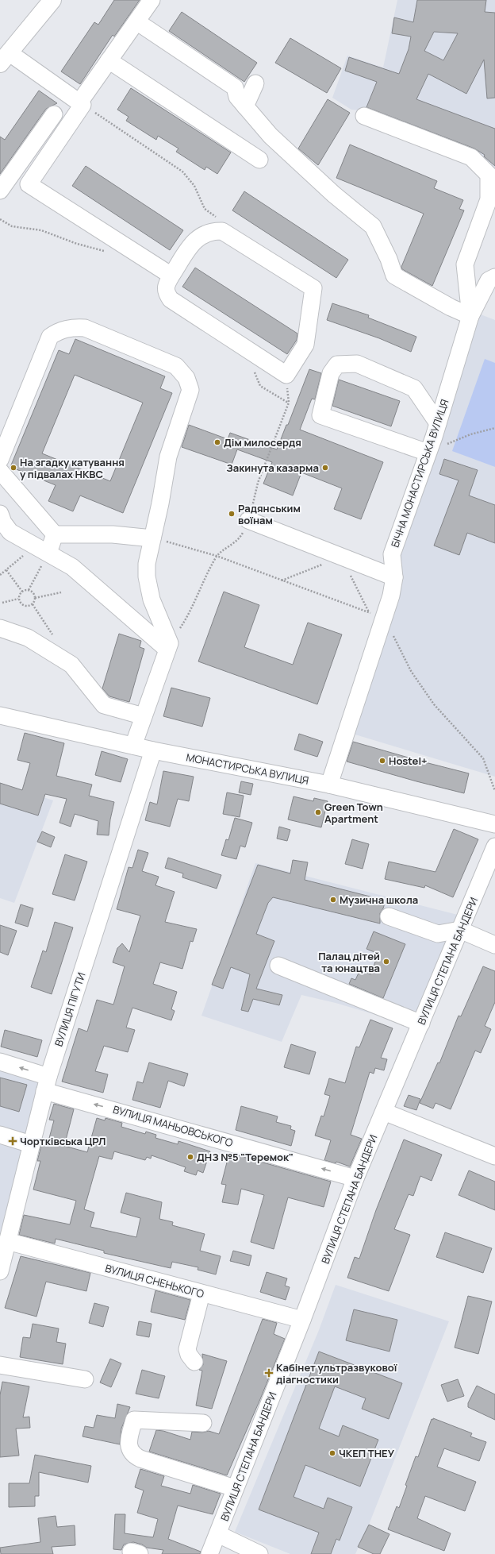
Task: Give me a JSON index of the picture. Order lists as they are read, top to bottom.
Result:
{
  "streets": {
    "street": [
      "БІЧНА МОНАСТИРСЬКА ВУЛИЦЯ",
      "МОНАСТИРСЬКА ВУЛИЦЯ",
      "ВУЛИЦЯ СТЕПАНА БАНДЕРИ",
      "ВУЛИЦЯ ПІГУТИ",
      "ВУЛИЦЯ МАНЬОВСЬКОГО",
      "ВУЛИЦЯ СНЕНЬКОГО"
    ]
  },
  "crossings": [
    ["БІЧНА МОНАСТИРСЬКА ВУЛИЦЯ", "МОНАСТИРСЬКА ВУЛИЦЯ"],
    ["МОНАСТИРСЬКА ВУЛИЦЯ", "ВУЛИЦЯ ПІГУТИ"],
    ["ВУЛИЦЯ СТЕПАНА БАНДЕРИ", "ВУЛИЦЯ МАНЬОВСЬКОГО"],
    ["ВУЛИЦЯ СТЕПАНА БАНДЕРИ", "ВУЛИЦЯ СНЕНЬКОГО"],
    ["ВУЛИЦЯ ПІГУТИ", "ВУЛИЦЯ МАНЬОВСЬКОГО"],
    ["ВУЛИЦЯ ПІГУТИ", "ВУЛИЦЯ СНЕНЬКОГО"]
  ],
  "one_way": ["ВУЛИЦЯ МАНЬОВСЬКОГО"],
  "places": {
    "other": [
      "Дім милосердя",
      "На згадку катування у підвалах НКВС",
      "Закинута казарма",
      "Радянським воїнам",
      "Hostel+",
      "Green Town Apartment",
      "Музична школа",
      "Палац дітей та юнацтва",
      "ДНЗ №5 \"Теремок\"",
      "ЧКЕП ТНЕУ"
    ],
    "health": ["Чортківська ЦРЛ", "Кабінет ультразвукової діагностики"]
  }
}
